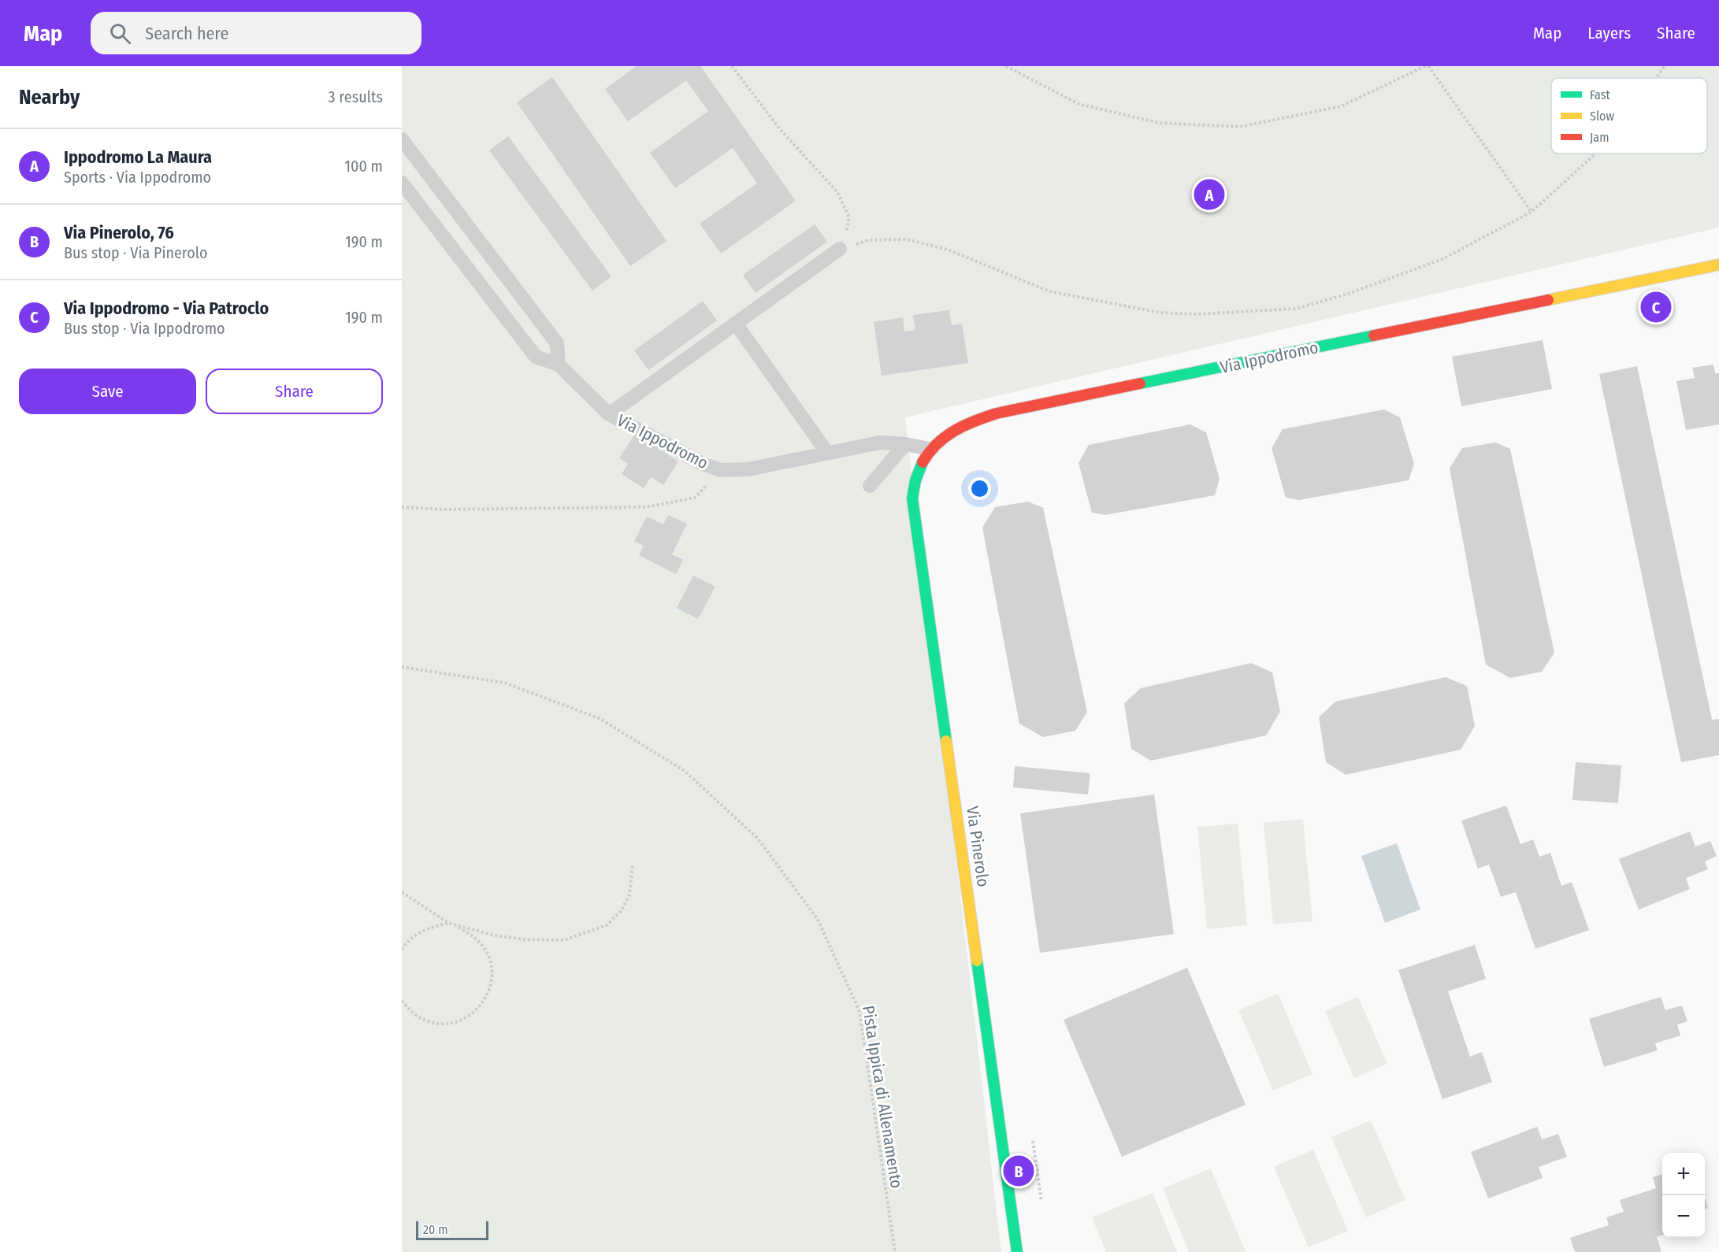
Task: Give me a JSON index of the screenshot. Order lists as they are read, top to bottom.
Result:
{
  "streets": {
    "street": ["Via Ippodromo", "Via Pinerolo"],
    "path": ["Pista Ippica di Allenamento"]
  },
  "crossings": [
    ["Via Ippodromo", "Via Pinerolo"]
  ],
  "legend": ["Fast", "Slow", "Jam"],
  "scale_bar": "20 m",
  "page": {
    "header": "Map",
    "search": "Search here",
    "nav": ["Map", "Layers", "Share"],
    "heading": ["Nearby", "3 results"],
    "list": [
      {
        "mark": "A",
        "name": "Ippodromo La Maura",
        "note": "Sports · Via Ippodromo",
        "value": "100 m"
      },
      {
        "mark": "B",
        "name": "Via Pinerolo, 76",
        "note": "Bus stop · Via Pinerolo",
        "value": "190 m"
      },
      {
        "mark": "C",
        "name": "Via Ippodromo - Via Patroclo",
        "note": "Bus stop · Via Ippodromo",
        "value": "190 m"
      }
    ],
    "pins": ["A", "C", "B"],
    "buttons": ["Save", "Share"],
    "map_buttons": ["+", "−"],
    "scale": "20 m"
  }
}
